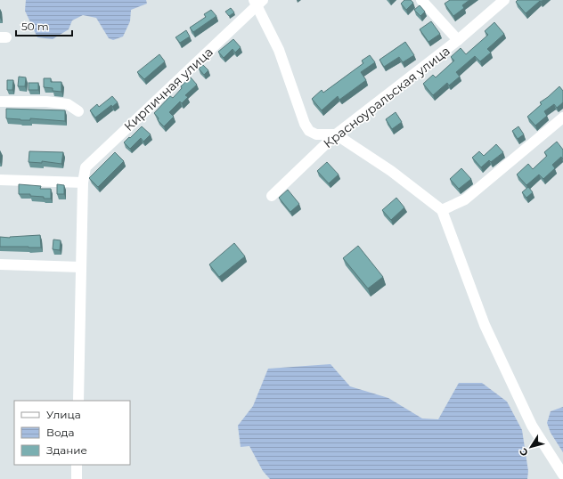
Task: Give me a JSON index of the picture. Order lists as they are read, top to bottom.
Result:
{
  "streets": {
    "street": ["Кирпичная улица", "Красноуральская улица"]
  },
  "legend": ["Улица", "Вода", "Здание"],
  "scale_bar": "50 m",
  "north": "bottom left"
}
